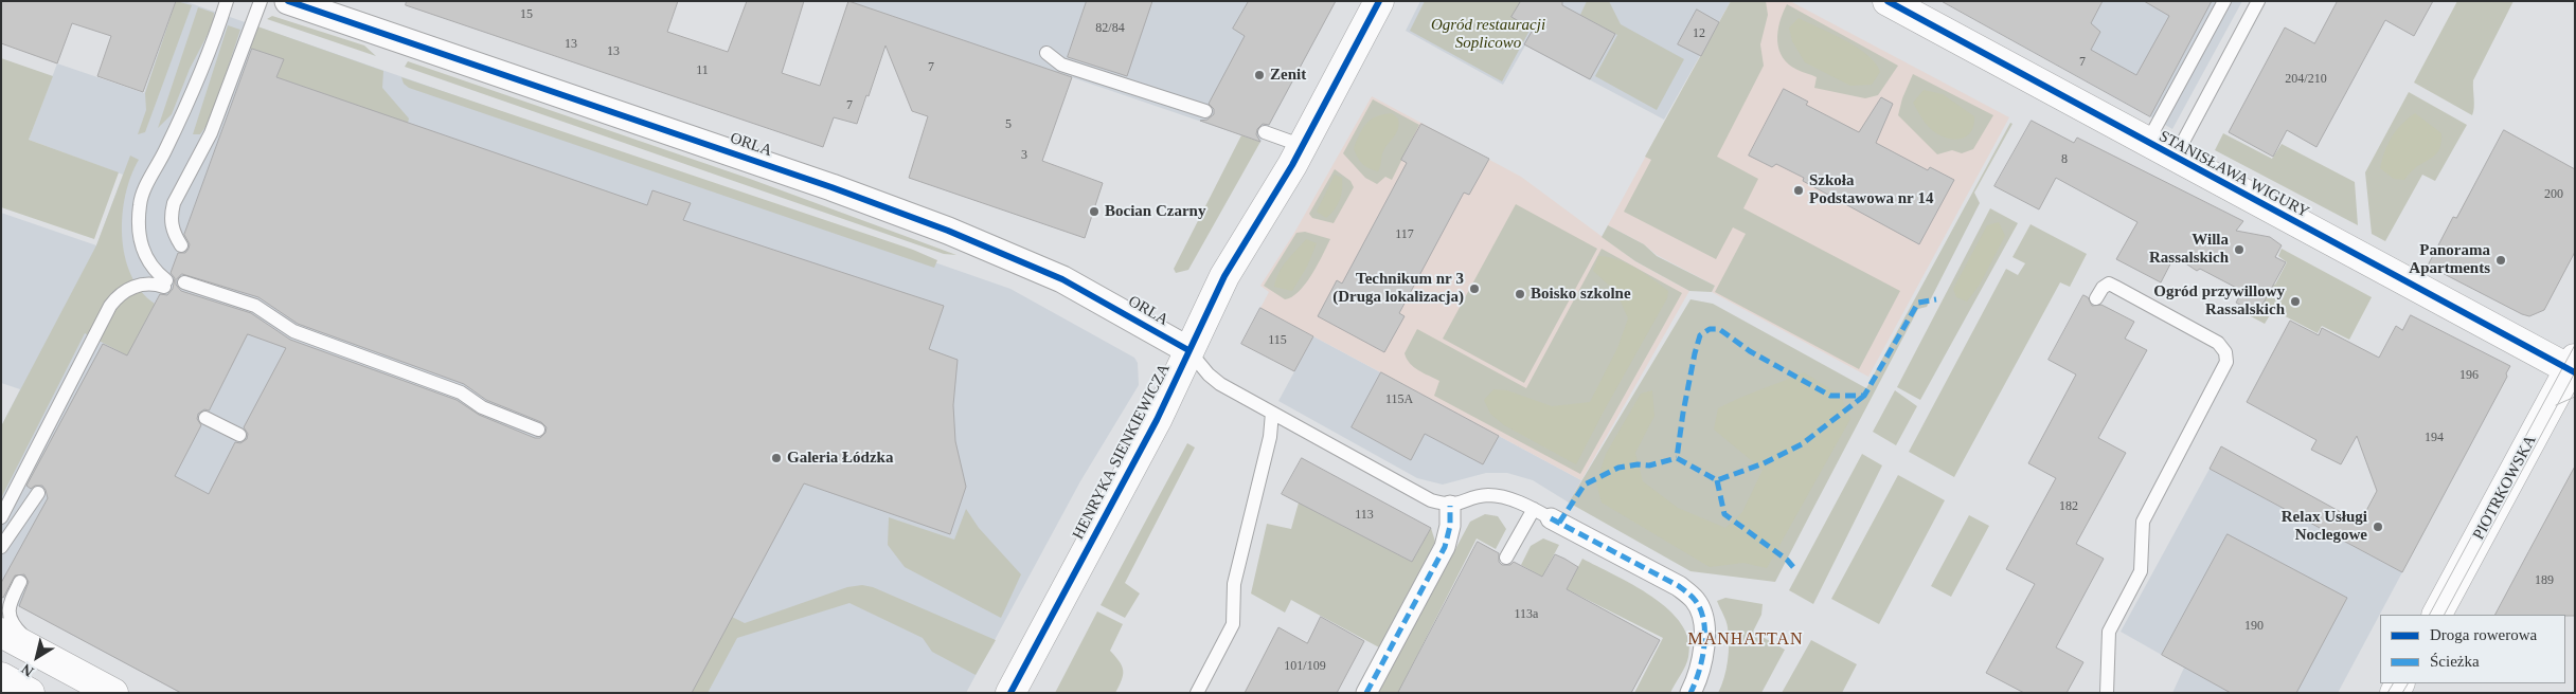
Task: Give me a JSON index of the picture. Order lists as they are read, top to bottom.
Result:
{
  "streets": {
    "street": [
      "ORLA",
      "STANISŁAWA WIGURY",
      "HENRYKA SIENKIEWICZA",
      "PIOTRKOWSKA"
    ]
  },
  "crossings": [
    ["ORLA", "HENRYKA SIENKIEWICZA"],
    ["STANISŁAWA WIGURY", "PIOTRKOWSKA"]
  ],
  "districts": ["MANHATTAN"],
  "parks": ["Ogród restauracji Soplicowo"],
  "places": [
    "Zenit",
    "Szkoła Podstawowa nr 14",
    "Bocian Czarny",
    "Willa Rassalskich",
    "Panorama Apartments",
    "Technikum nr 3 (Druga lokalizacja)",
    "Boisko szkolne",
    "Ogród przywillowy Rassalskich",
    "Galeria Łódzka",
    "Relax Usługi Noclegowe"
  ],
  "house_numbers": [
    "15",
    "82/84",
    "12",
    "13",
    "13",
    "7",
    "7",
    "11",
    "204/210",
    "7",
    "5",
    "3",
    "8",
    "200",
    "117",
    "115",
    "196",
    "115A",
    "194",
    "182",
    "113",
    "189",
    "113a",
    "190",
    "101/109"
  ],
  "legend": ["Droga rowerowa", "Ścieżka"],
  "north": "bottom left"
}
